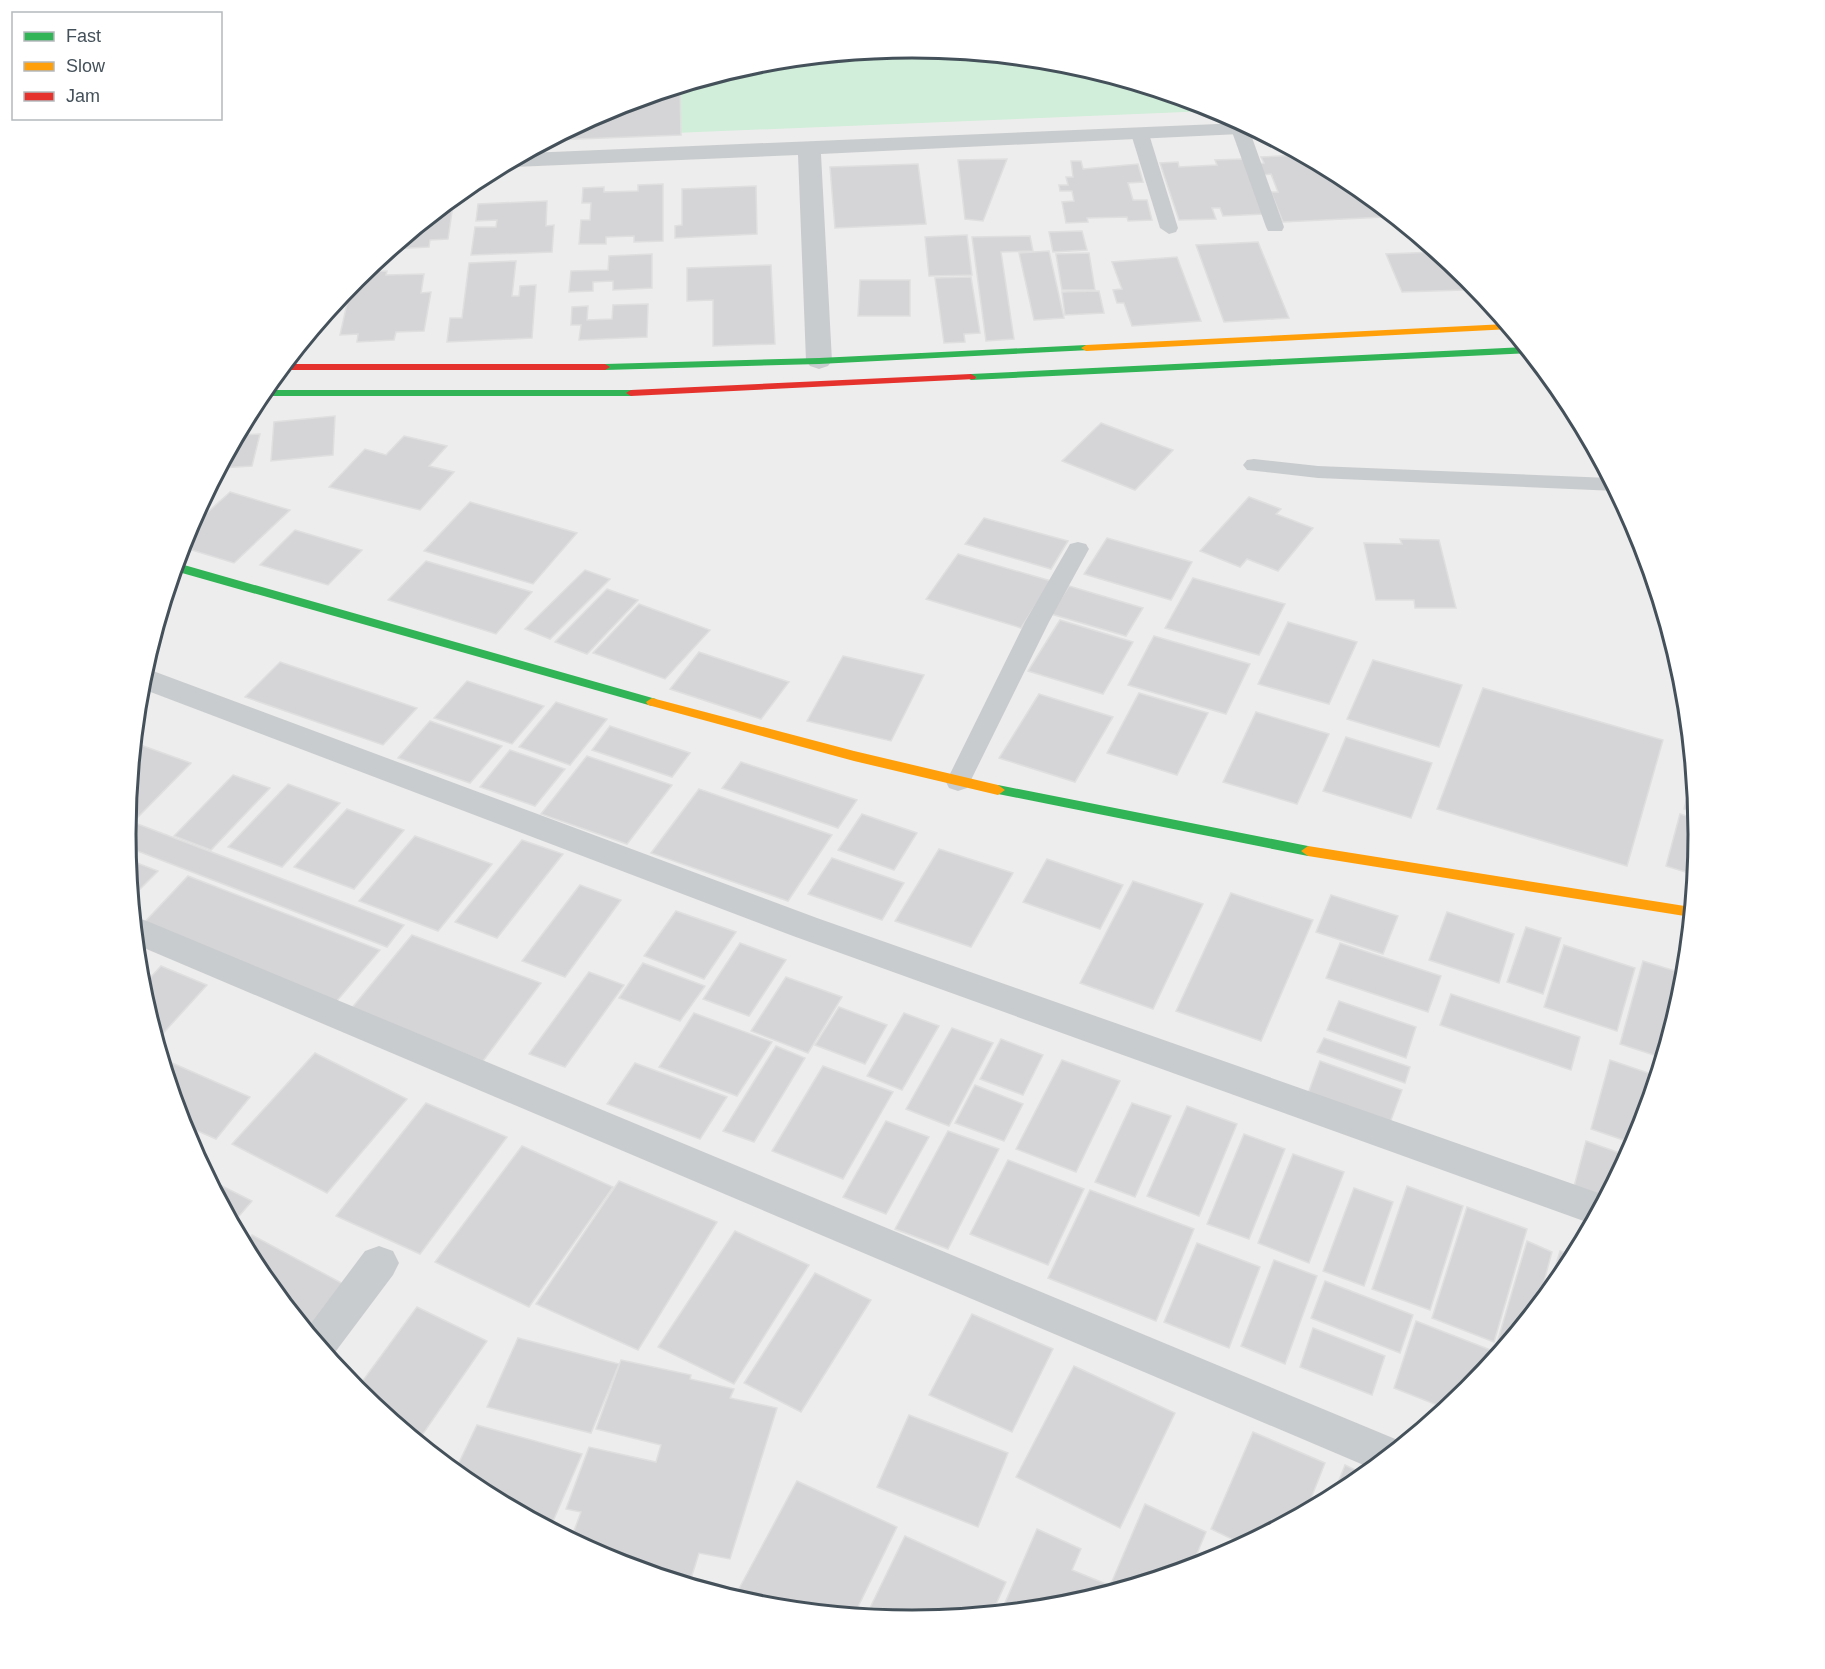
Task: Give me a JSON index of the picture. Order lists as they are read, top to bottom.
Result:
{
  "legend": ["Fast", "Slow", "Jam"]
}
